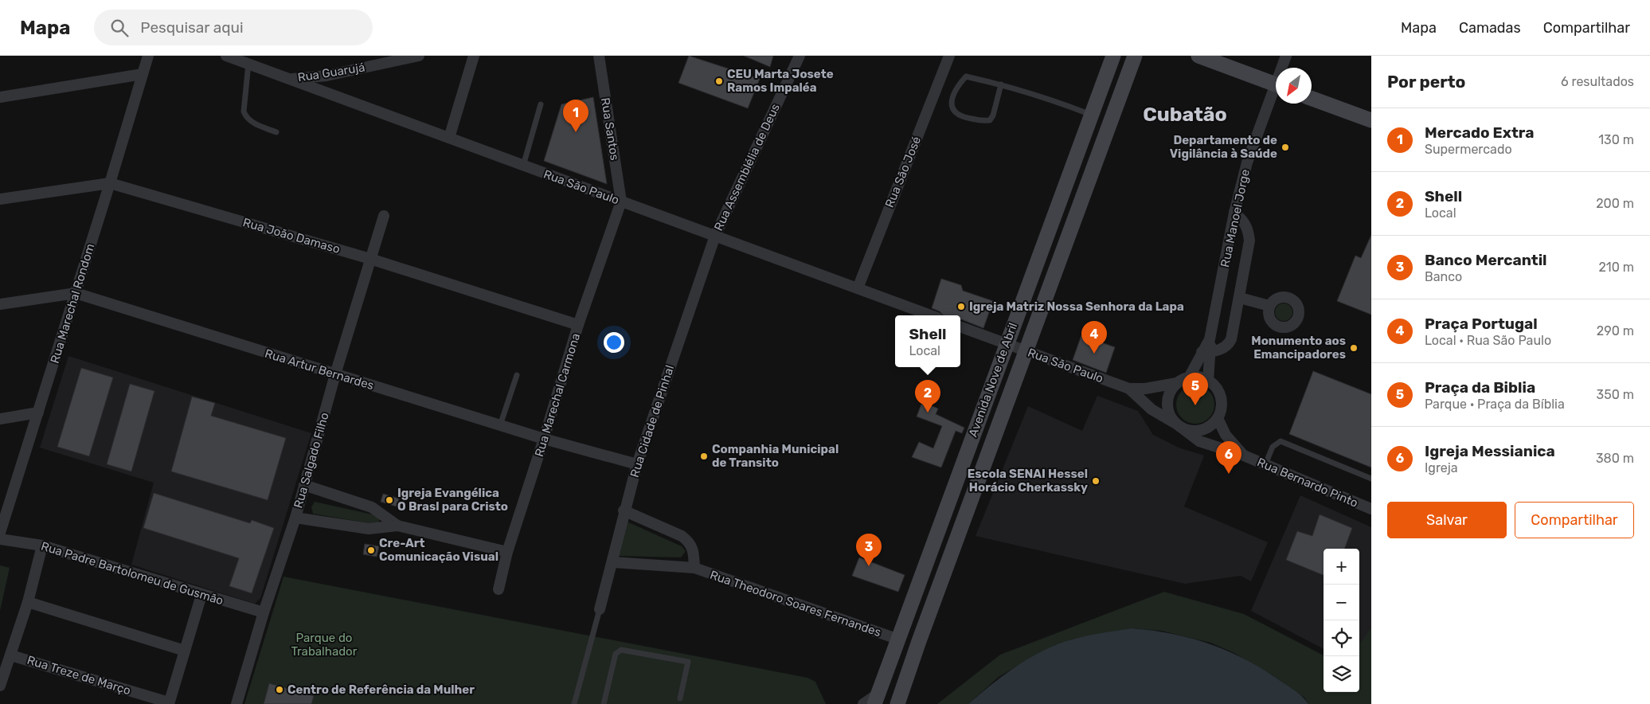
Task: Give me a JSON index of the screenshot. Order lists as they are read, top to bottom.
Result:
{
  "streets": {
    "main road": ["Avenida Nove de Abril"],
    "street": [
      "Rua Guarujá",
      "Rua Santos",
      "Rua Assemblélia de Deus",
      "Rua São José",
      "Rua São Paulo",
      "Rua Manoel Jorge",
      "Rua João Damaso",
      "Rua Marechal Rondom",
      "Rua Artur Bernardes",
      "Rua Marechal Carmona",
      "Rua Cidade de Pinhal",
      "Rua Salgado Filho",
      "Rua Bernardo Pinto",
      "Rua Padre Bartolomeu de Gusmão",
      "Rua Theodoro Soares Fernandes",
      "Rua Treze de Março"
    ]
  },
  "crossings": [
    ["Rua Guarujá", "Rua São Paulo"],
    ["Rua Santos", "Rua São Paulo"],
    ["Rua Santos", "Rua Marechal Carmona"],
    ["Rua Assemblélia de Deus", "Rua São Paulo"],
    ["Rua Assemblélia de Deus", "Rua Cidade de Pinhal"],
    ["Rua São José", "Rua São Paulo"],
    ["Rua São Paulo", "Rua Manoel Jorge"],
    ["Rua São Paulo", "Avenida Nove de Abril"],
    ["Rua São Paulo", "Rua Marechal Carmona"],
    ["Rua São Paulo", "Rua Cidade de Pinhal"],
    ["Rua São Paulo", "Rua Bernardo Pinto"],
    ["Rua Manoel Jorge", "Rua Bernardo Pinto"],
    ["Rua João Damaso", "Rua Marechal Rondom"],
    ["Rua João Damaso", "Rua Marechal Carmona"],
    ["Rua João Damaso", "Rua Salgado Filho"],
    ["Rua Marechal Rondom", "Rua Artur Bernardes"],
    ["Rua Artur Bernardes", "Rua Marechal Carmona"],
    ["Rua Artur Bernardes", "Rua Cidade de Pinhal"],
    ["Rua Artur Bernardes", "Rua Salgado Filho"],
    ["Avenida Nove de Abril", "Rua Theodoro Soares Fernandes"],
    ["Rua Cidade de Pinhal", "Rua Theodoro Soares Fernandes"],
    ["Rua Salgado Filho", "Rua Padre Bartolomeu de Gusmão"]
  ],
  "districts": ["Cubatão"],
  "parks": ["Parque do Trabalhador"],
  "places": [
    "CEU Marta Josete Ramos Impaléa",
    "Departamento de Vigilância à Saúde",
    "Igreja Matriz Nossa Senhora da Lapa",
    "Monumento aos Emancipadores",
    "Companhia Municipal de Transito",
    "Escola SENAI Hessel Horácio Cherkassky",
    "Igreja Evangélica O Brasl para Cristo",
    "Cre-Art Comunicação Visual",
    "Centro de Referência da Mulher"
  ],
  "north": "bottom left",
  "page": {
    "header": "Mapa",
    "search": "Pesquisar aqui",
    "nav": ["Mapa", "Camadas", "Compartilhar"],
    "heading": ["Por perto", "6 resultados"],
    "pins": [
      "1",
      "4",
      "5",
      "2",
      "6",
      "3"
    ],
    "list": [
      {
        "mark": "1",
        "name": "Mercado Extra",
        "note": "Supermercado",
        "value": "130 m"
      },
      {
        "mark": "2",
        "name": "Shell",
        "note": "Local",
        "value": "200 m"
      },
      {
        "mark": "3",
        "name": "Banco Mercantil",
        "note": "Banco",
        "value": "210 m"
      },
      {
        "mark": "4",
        "name": "Praça Portugal",
        "note": "Local · Rua São Paulo",
        "value": "290 m"
      },
      {
        "mark": "5",
        "name": "Praça da Biblia",
        "note": "Parque · Praça da Bíblia",
        "value": "350 m"
      },
      {
        "mark": "6",
        "name": "Igreja Messianica",
        "note": "Igreja",
        "value": "380 m"
      }
    ],
    "popup": ["Shell", "Local"],
    "buttons": ["Salvar", "Compartilhar"],
    "map_buttons": ["+", "−"]
  }
}
